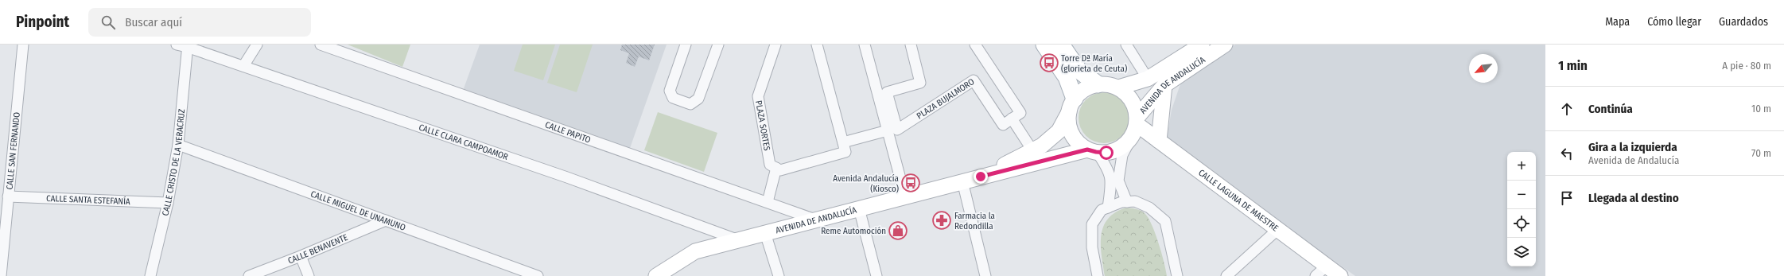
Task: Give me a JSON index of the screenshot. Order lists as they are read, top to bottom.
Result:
{
  "streets": {
    "main road": ["AVENIDA DE ANDALUCÍA", "CALLE LAGUNA DE MAESTRE"],
    "street": [
      "PLAZA BUJALMORO",
      "PLAZA SORTES",
      "CALLE PAPITO",
      "CALLE CLARA CAMPOAMOR",
      "CALLE SAN FERNANDO",
      "CALLE CRISTO DE LA VERACRUZ",
      "CALLE SANTA ESTEFANÍA",
      "CALLE MIGUEL DE UNAMUNO",
      "CALLE BENAVENTE"
    ]
  },
  "crossings": [
    ["AVENIDA DE ANDALUCÍA", "CALLE PAPITO"],
    ["AVENIDA DE ANDALUCÍA", "CALLE CLARA CAMPOAMOR"],
    ["AVENIDA DE ANDALUCÍA", "CALLE LAGUNA DE MAESTRE"],
    ["CALLE CLARA CAMPOAMOR", "CALLE CRISTO DE LA VERACRUZ"],
    ["CALLE SAN FERNANDO", "CALLE SANTA ESTEFANÍA"],
    ["CALLE CRISTO DE LA VERACRUZ", "CALLE SANTA ESTEFANÍA"],
    ["CALLE CRISTO DE LA VERACRUZ", "CALLE MIGUEL DE UNAMUNO"],
    ["CALLE MIGUEL DE UNAMUNO", "CALLE BENAVENTE"]
  ],
  "places": {
    "bus stop": ["Torre Dª María (glorieta de Ceuta)", "Avenida Andalucía (Kiosco)"],
    "pharmacy": ["Farmacia la Redondilla"],
    "shop": ["Reme Automoción"]
  },
  "north": "bottom left",
  "page": {
    "header": "Pinpoint",
    "search": "Buscar aquí",
    "nav": ["Mapa", "Cómo llegar", "Guardados"],
    "heading": ["1 min", "A pie · 80 m"],
    "list": [
      ["Continúa", "10 m"],
      ["Gira a la izquierda", "Avenida de Andalucía", "70 m"],
      "Llegada al destino"
    ],
    "map_buttons": ["+", "−"]
  }
}
